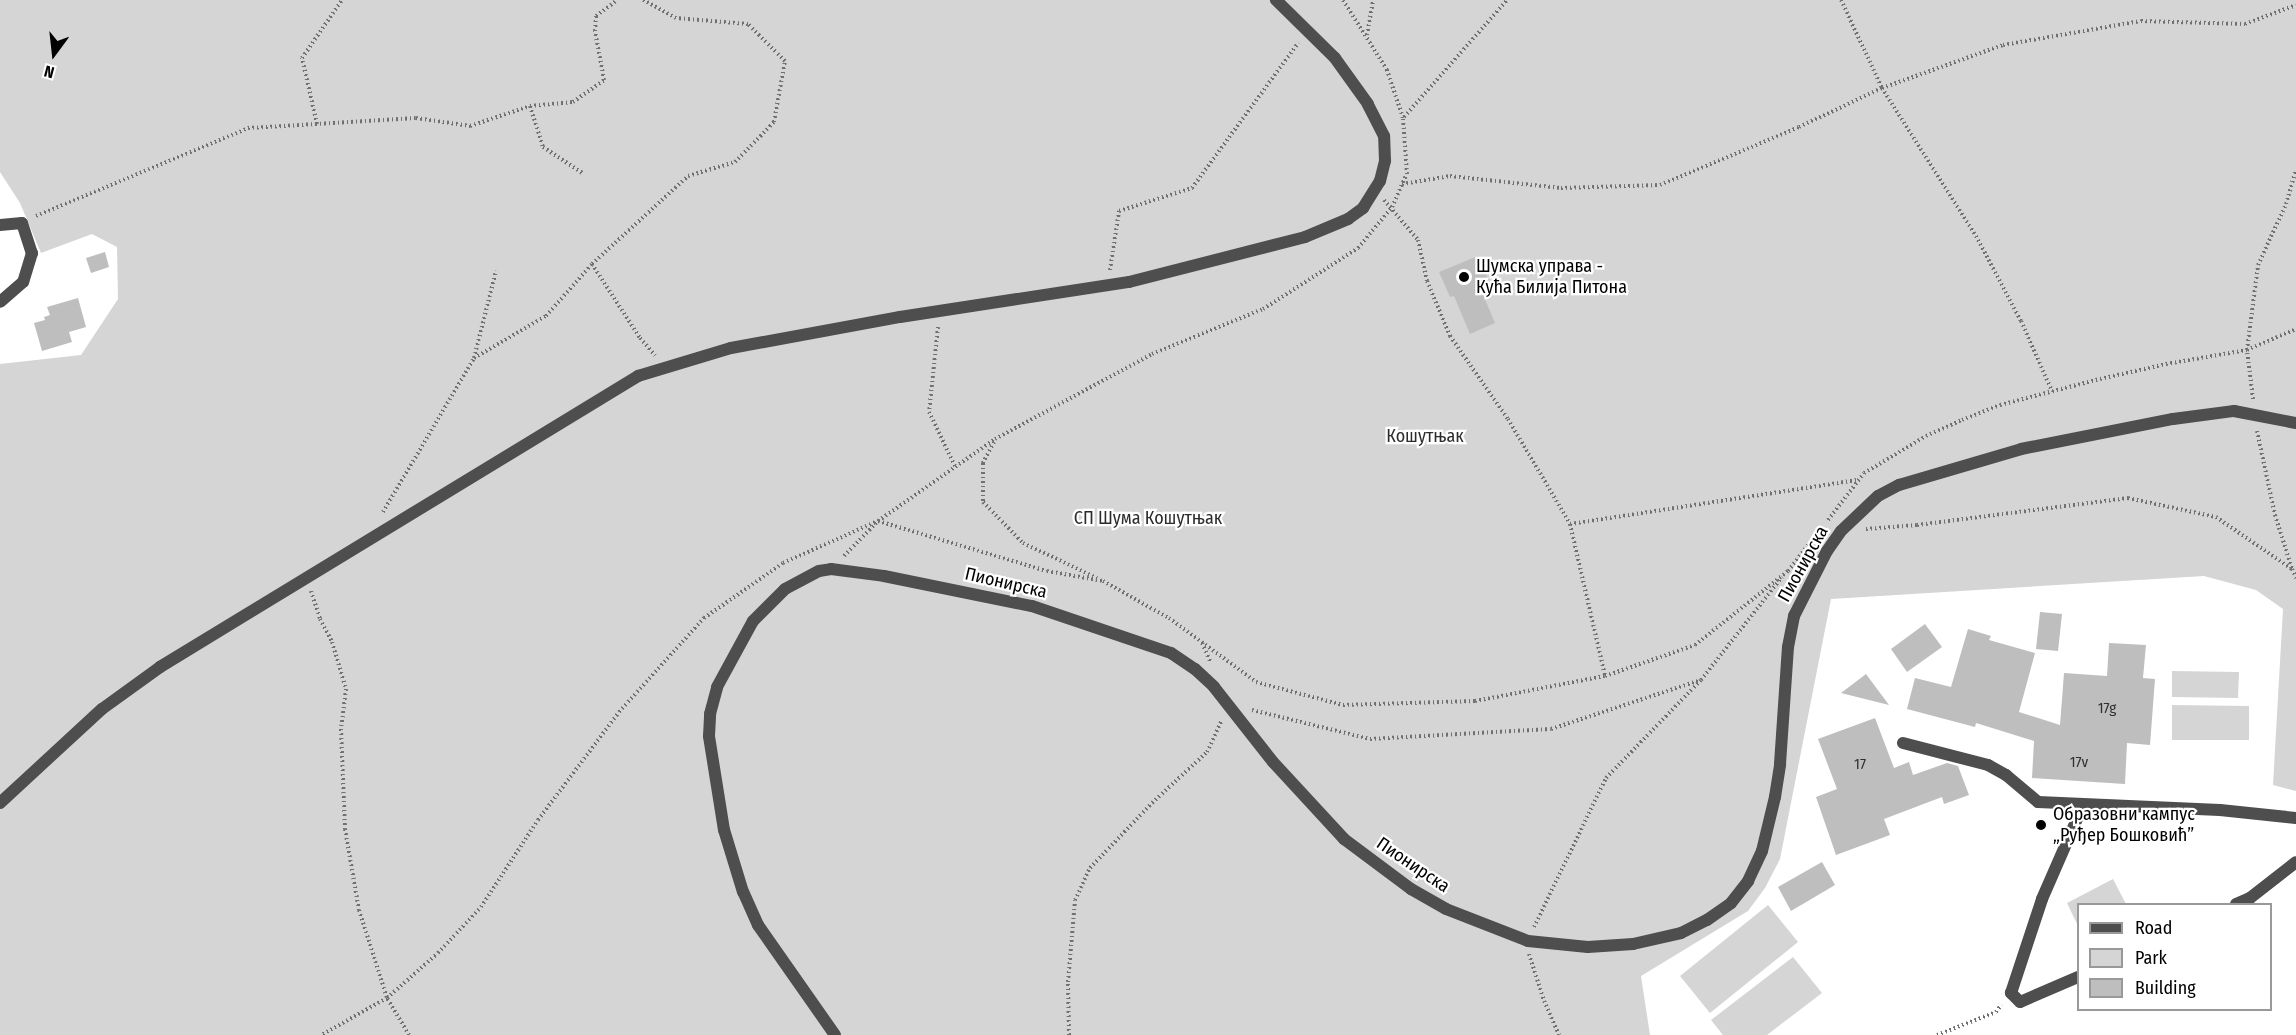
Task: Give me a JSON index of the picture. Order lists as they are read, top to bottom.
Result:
{
  "streets": {
    "street": ["Пионирска"]
  },
  "parks": ["Кошутњак", "СП Шума Кошутњак"],
  "places": ["Шумска управа - Кућа Билија Питона", "Образовни кампус „Руђер Бошковић”"],
  "house_numbers": ["17g", "17v", "17"],
  "legend": ["Road", "Park", "Building"],
  "north": "bottom"
}
